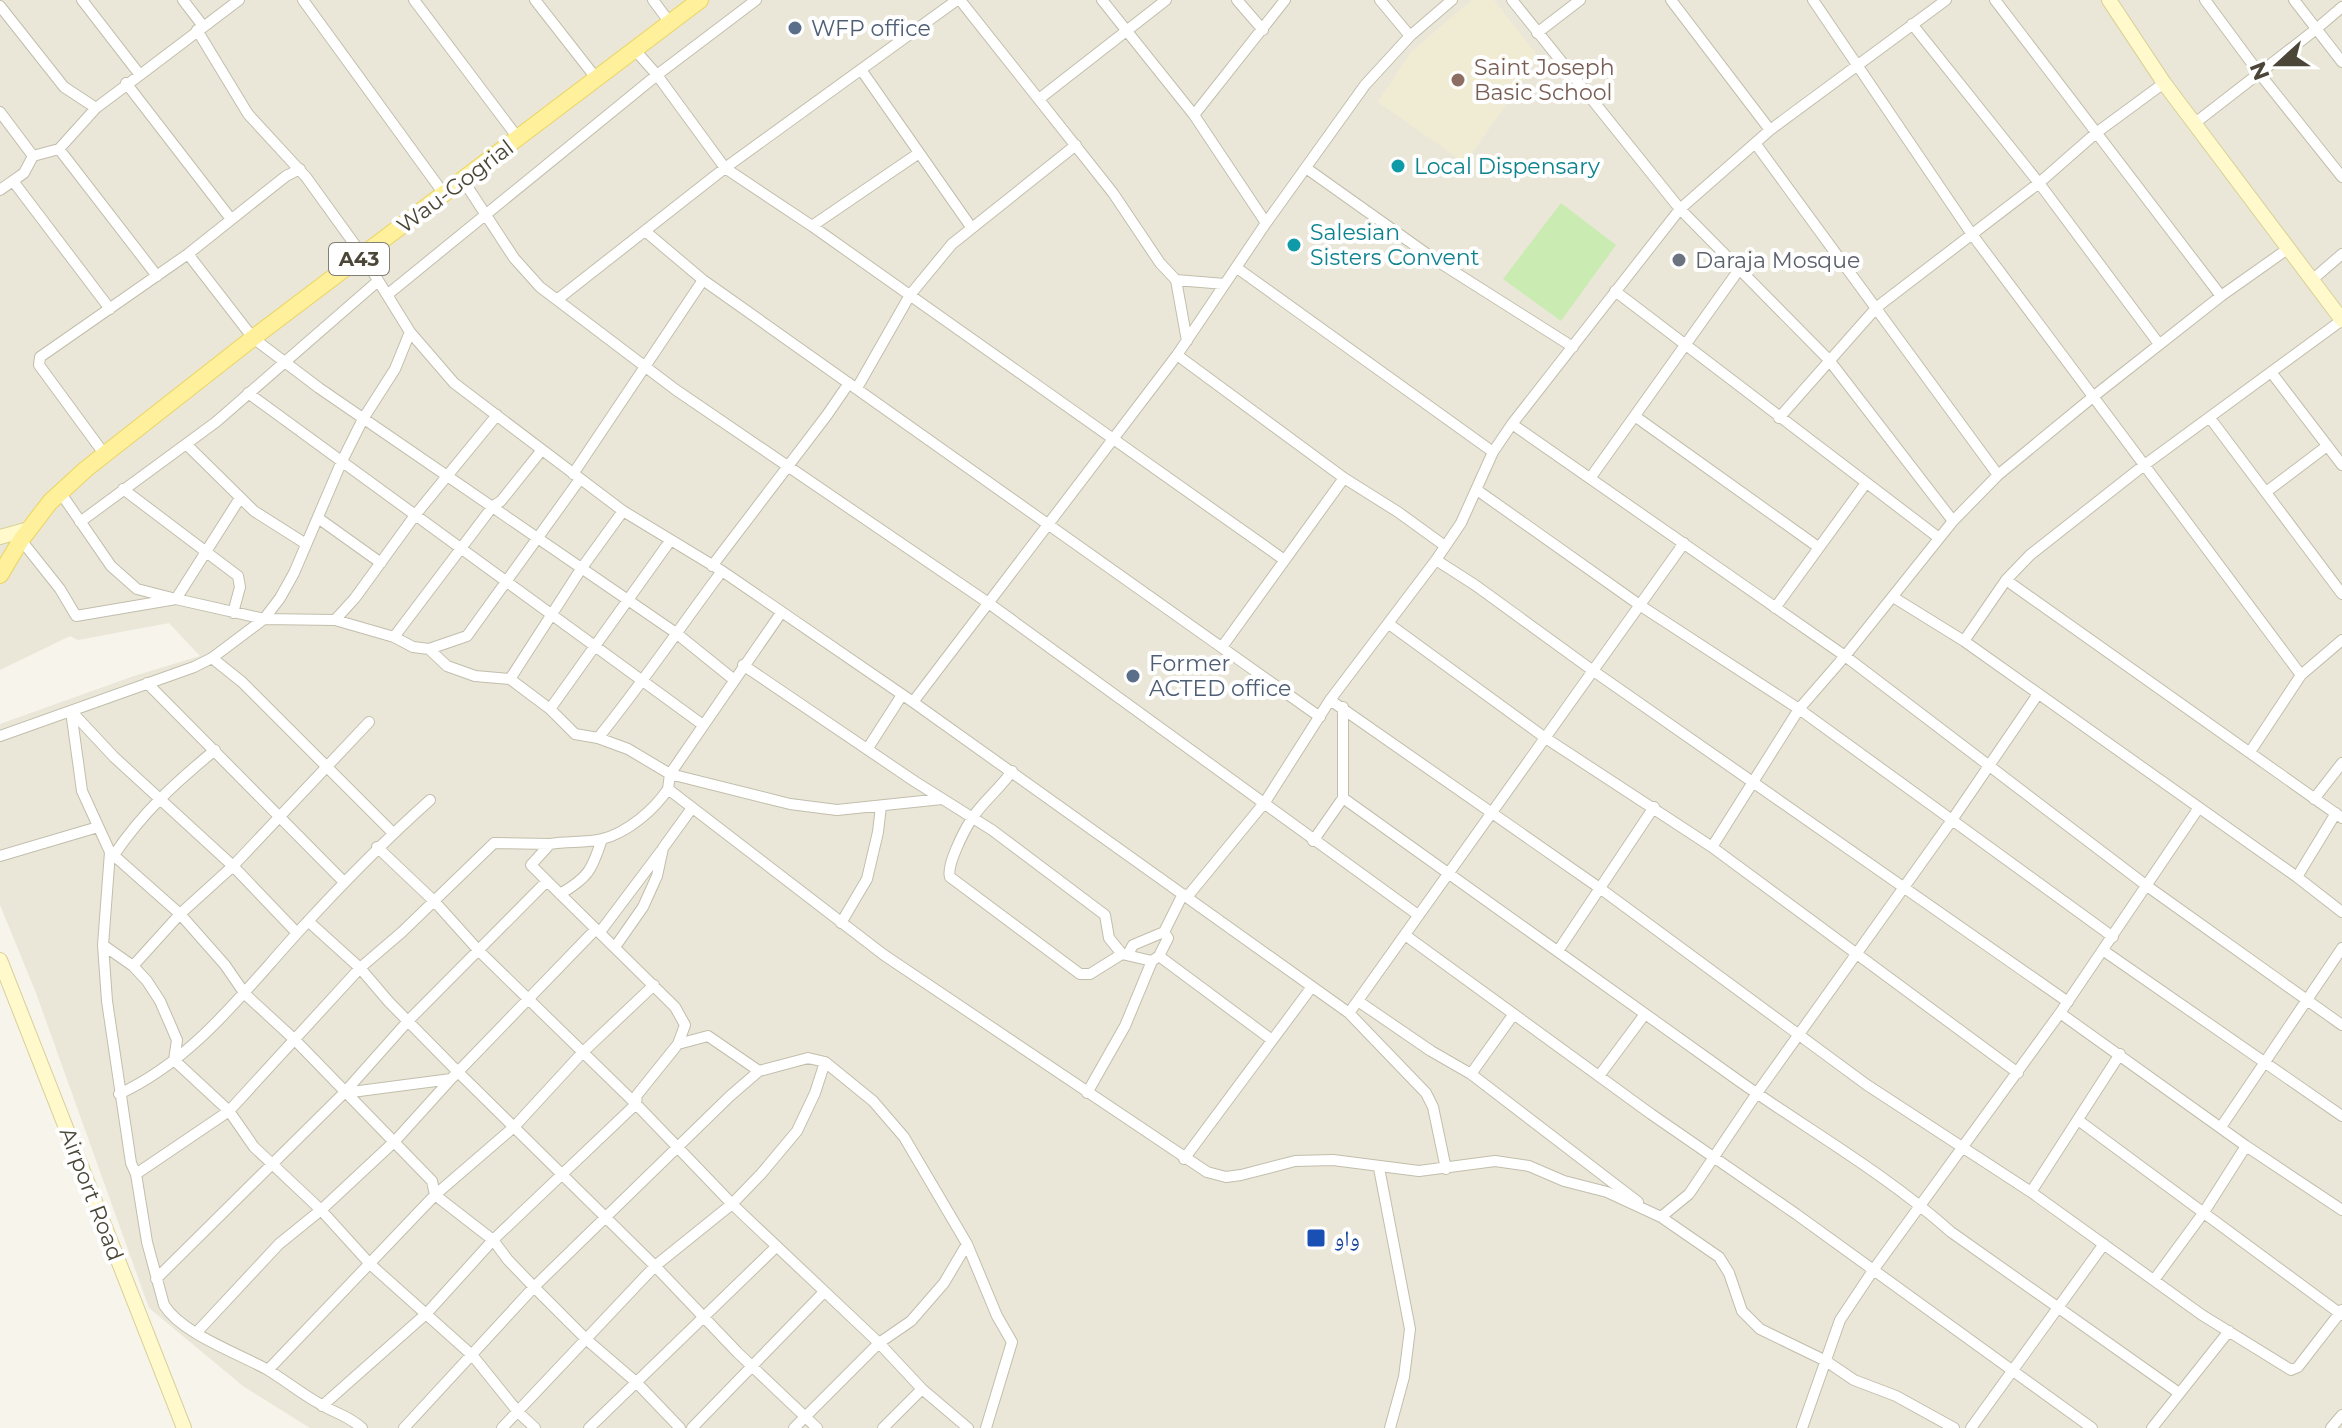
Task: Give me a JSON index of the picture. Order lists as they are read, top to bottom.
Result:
{
  "streets": {
    "main road": ["Wau-Gogrial", "A43"],
    "street": ["Airport Road"]
  },
  "places": {
    "other": [
      "WFP office",
      "Saint Joseph Basic School",
      "Local Dispensary",
      "Salesian Sisters Convent",
      "Daraja Mosque",
      "Former ACTED office"
    ],
    "transit": ["واو"]
  },
  "north": "left"
}
